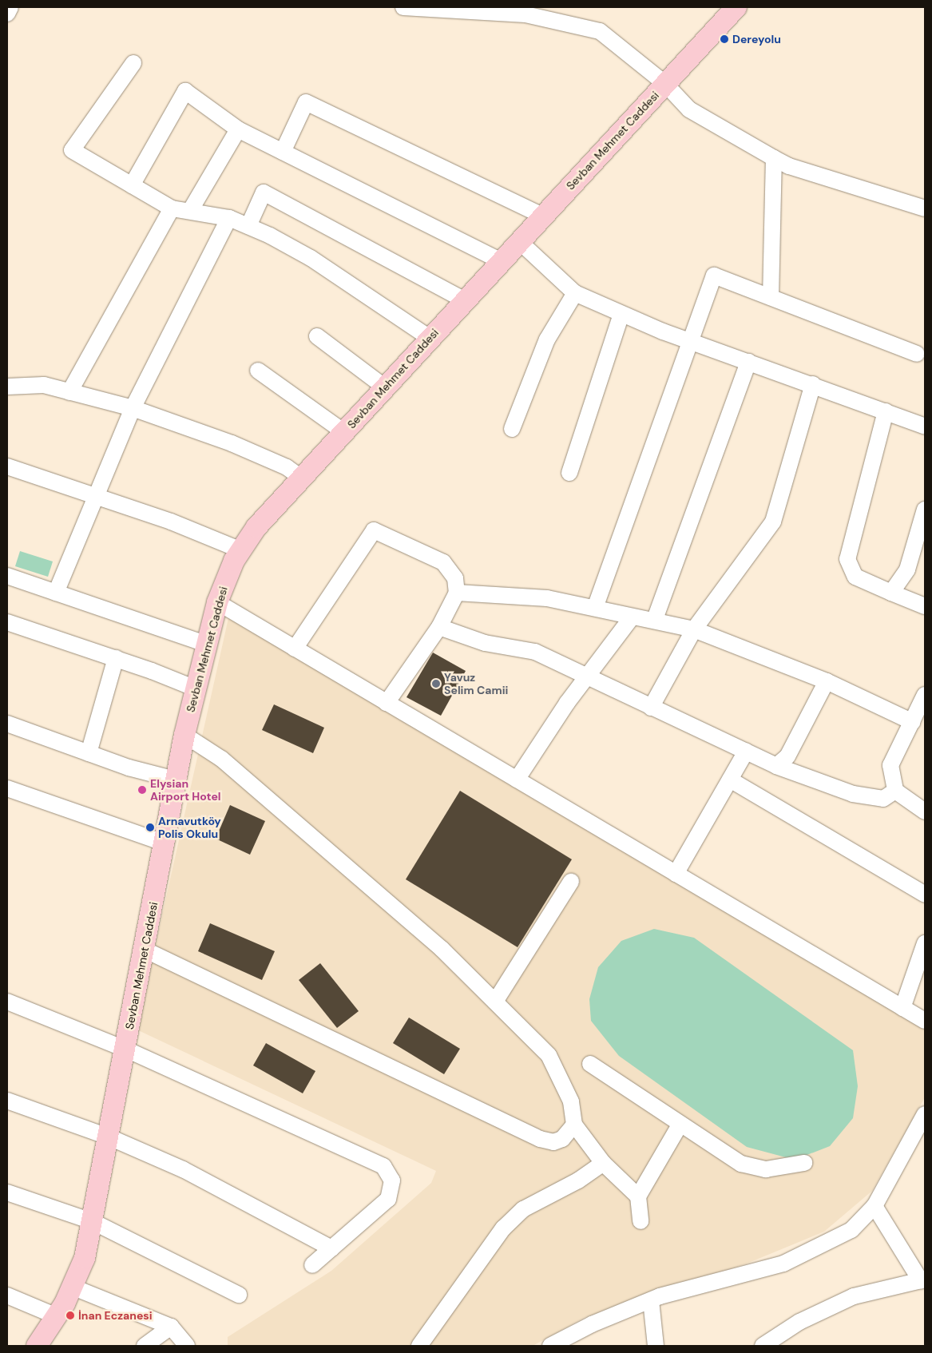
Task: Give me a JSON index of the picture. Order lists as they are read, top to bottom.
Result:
{
  "streets": {
    "main road": ["Sevban Mehmet Caddesi"]
  },
  "places": [
    "Dereyolu",
    "Yavuz Selim Camii",
    "Elysian Airport Hotel",
    "Arnavutköy Polis Okulu",
    "İnan Eczanesi"
  ]
}
